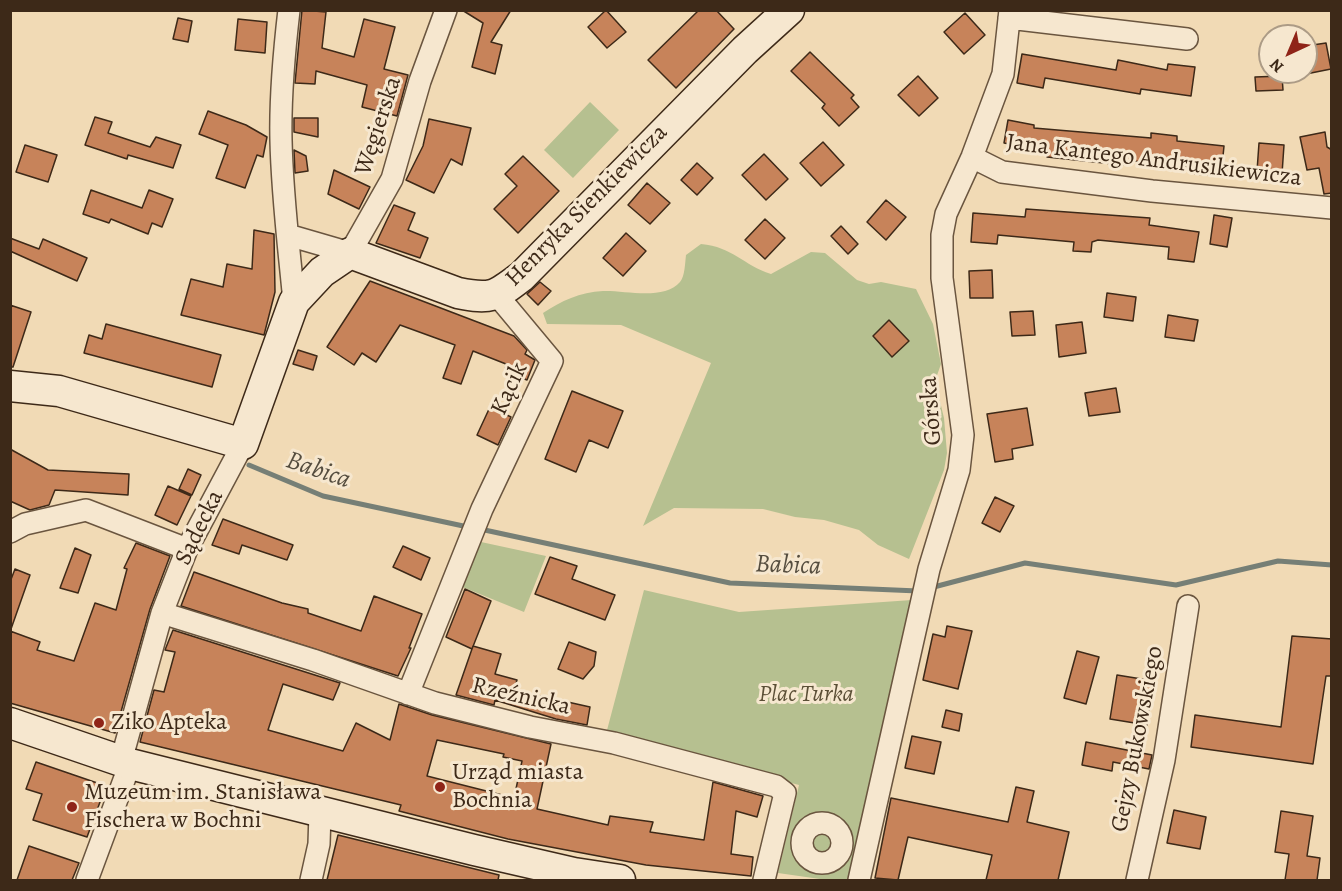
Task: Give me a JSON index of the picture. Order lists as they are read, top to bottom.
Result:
{
  "streets": {
    "street": [
      "Węgierska",
      "Jana Kantego Andrusikiewicza",
      "Henryka Sienkiewicza",
      "Kącik",
      "Górska",
      "Sądecka",
      "Rzeźnicka",
      "Gejzy Bukowskiego"
    ]
  },
  "crossings": [
    ["Węgierska", "Henryka Sienkiewicza"],
    ["Węgierska", "Sądecka"],
    ["Jana Kantego Andrusikiewicza", "Górska"],
    ["Henryka Sienkiewicza", "Kącik"],
    ["Henryka Sienkiewicza", "Sądecka"],
    ["Kącik", "Rzeźnicka"],
    ["Sądecka", "Rzeźnicka"]
  ],
  "water": ["Babica"],
  "parks": ["Plac Turka"],
  "places": ["Ziko Apteka", "Urząd miasta Bochnia", "Muzeum im. Stanisława Fischera w Bochni"],
  "north": "bottom left"
}
